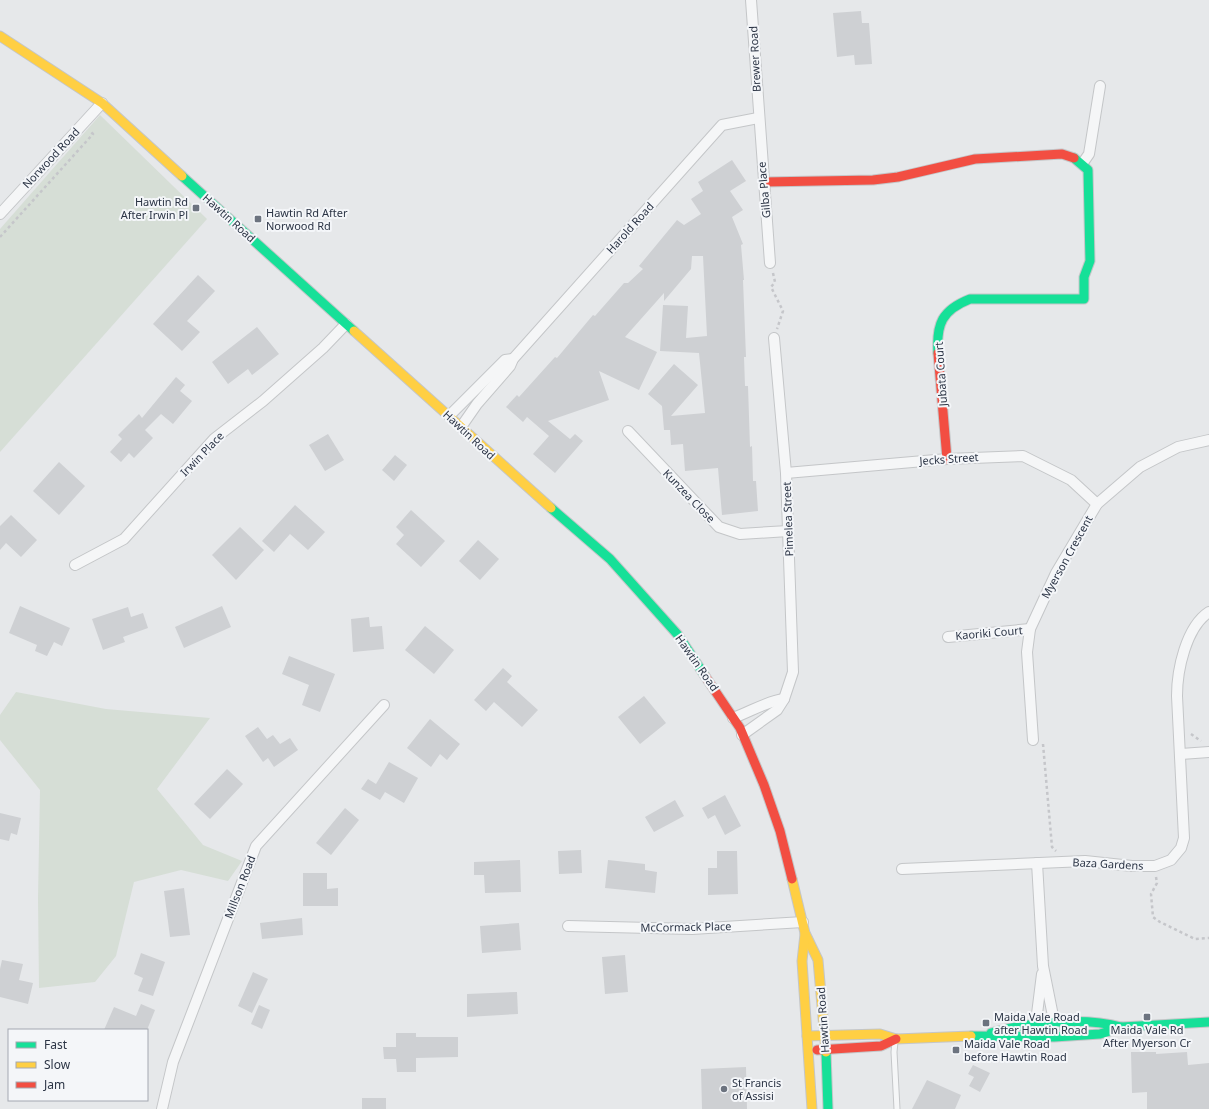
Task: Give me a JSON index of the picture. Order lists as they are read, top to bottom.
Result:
{
  "streets": {
    "main road": ["Hawtin Road", "Jubata Court"],
    "street": [
      "Brewer Road",
      "Norwood Road",
      "Gilba Place",
      "Harold Road",
      "Irwin Place",
      "Jecks Street",
      "Kunzea Close",
      "Pimelea Street",
      "Myerson Crescent",
      "Kaoriki Court",
      "Baza Gardens",
      "Millson Road",
      "McCormack Place"
    ]
  },
  "crossings": [
    ["Brewer Road", "Gilba Place"],
    ["Brewer Road", "Harold Road"],
    ["Norwood Road", "Hawtin Road"],
    ["Gilba Place", "Harold Road"],
    ["Hawtin Road", "Harold Road"],
    ["Hawtin Road", "Irwin Place"],
    ["Hawtin Road", "Pimelea Street"],
    ["Hawtin Road", "McCormack Place"],
    ["Jubata Court", "Jecks Street"],
    ["Jecks Street", "Pimelea Street"],
    ["Jecks Street", "Myerson Crescent"],
    ["Kunzea Close", "Pimelea Street"],
    ["Myerson Crescent", "Kaoriki Court"]
  ],
  "places": {
    "transit": [
      "Hawtin Rd After Irwin Pl",
      "Hawtin Rd After Norwood Rd",
      "Maida Vale Rd After Myerson Cr",
      "Maida Vale Road after Hawtin Road",
      "Maida Vale Road before Hawtin Road"
    ],
    "other": ["St Francis of Assisi"]
  },
  "legend": ["Fast", "Slow", "Jam"]
}
